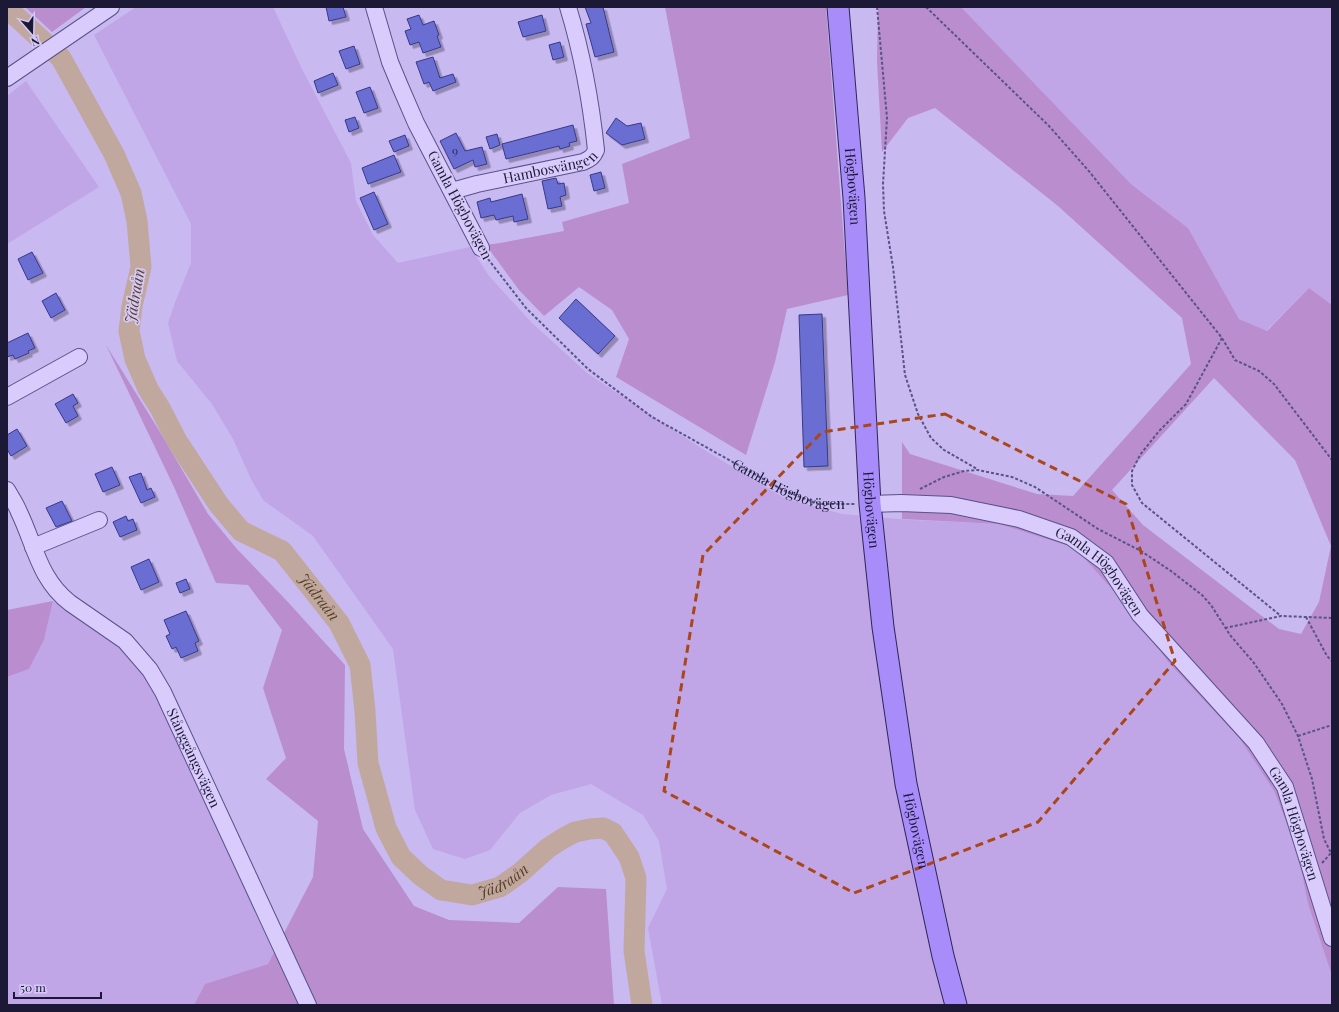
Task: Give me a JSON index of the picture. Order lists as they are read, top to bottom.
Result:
{
  "streets": {
    "main road": ["Högbovägen"],
    "street": ["Hambosvängen", "Gamla Högbovägen", "Stånggångsvägen"]
  },
  "crossings": [
    ["Hambosvängen", "Gamla Högbovägen"],
    ["Högbovägen", "Gamla Högbovägen"]
  ],
  "water": ["Jädraån"],
  "house_numbers": ["9"],
  "scale_bar": "50 m",
  "north": "bottom"
}
